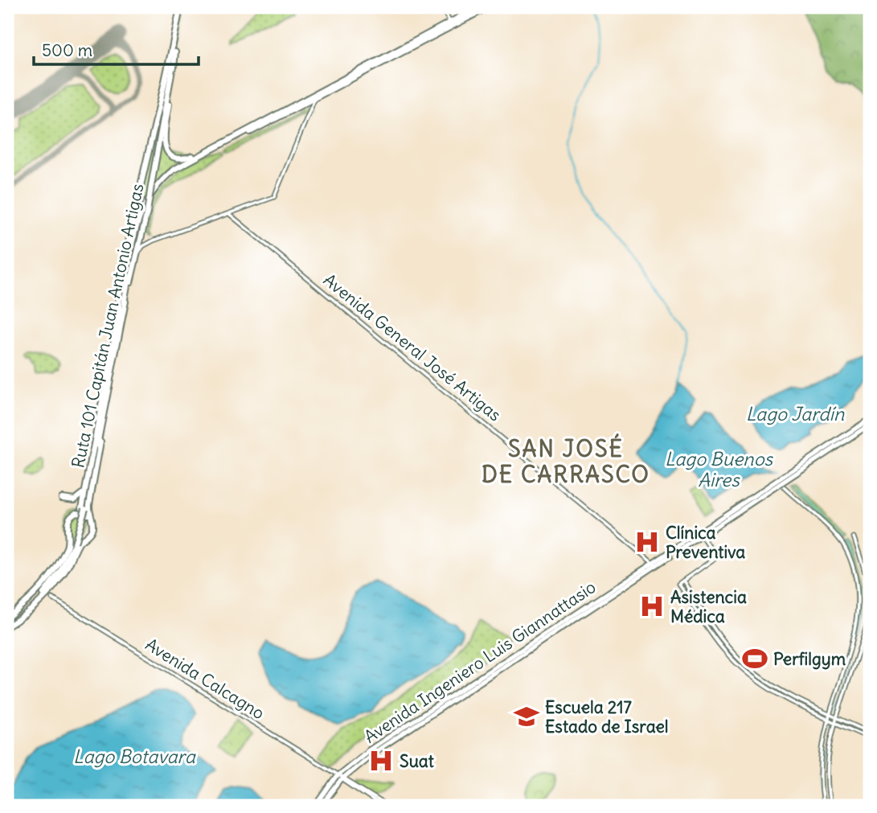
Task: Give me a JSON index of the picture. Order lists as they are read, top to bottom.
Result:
{
  "streets": {
    "highway": ["Ruta 101 Capitán Juan Antonio Artigas"],
    "main road": ["Avenida Ingeniero Luis Giannattasio"],
    "street": ["Avenida General José Artigas", "Avenida Calcagno"]
  },
  "crossings": [
    ["Avenida General José Artigas", "Avenida Ingeniero Luis Giannattasio"],
    ["Avenida Ingeniero Luis Giannattasio", "Avenida Calcagno"]
  ],
  "districts": ["SAN JOSÉ DE CARRASCO"],
  "water": ["Lago Jardín", "Lago Buenos Aires", "Lago Botavara"],
  "places": {
    "hospital": ["Clínica Preventiva", "Asistencia Médica", "Suat"],
    "sports": ["Perfilgym"],
    "school or university": ["Escuela 217 Estado de Israel"]
  },
  "scale_bar": "500 m"
}
